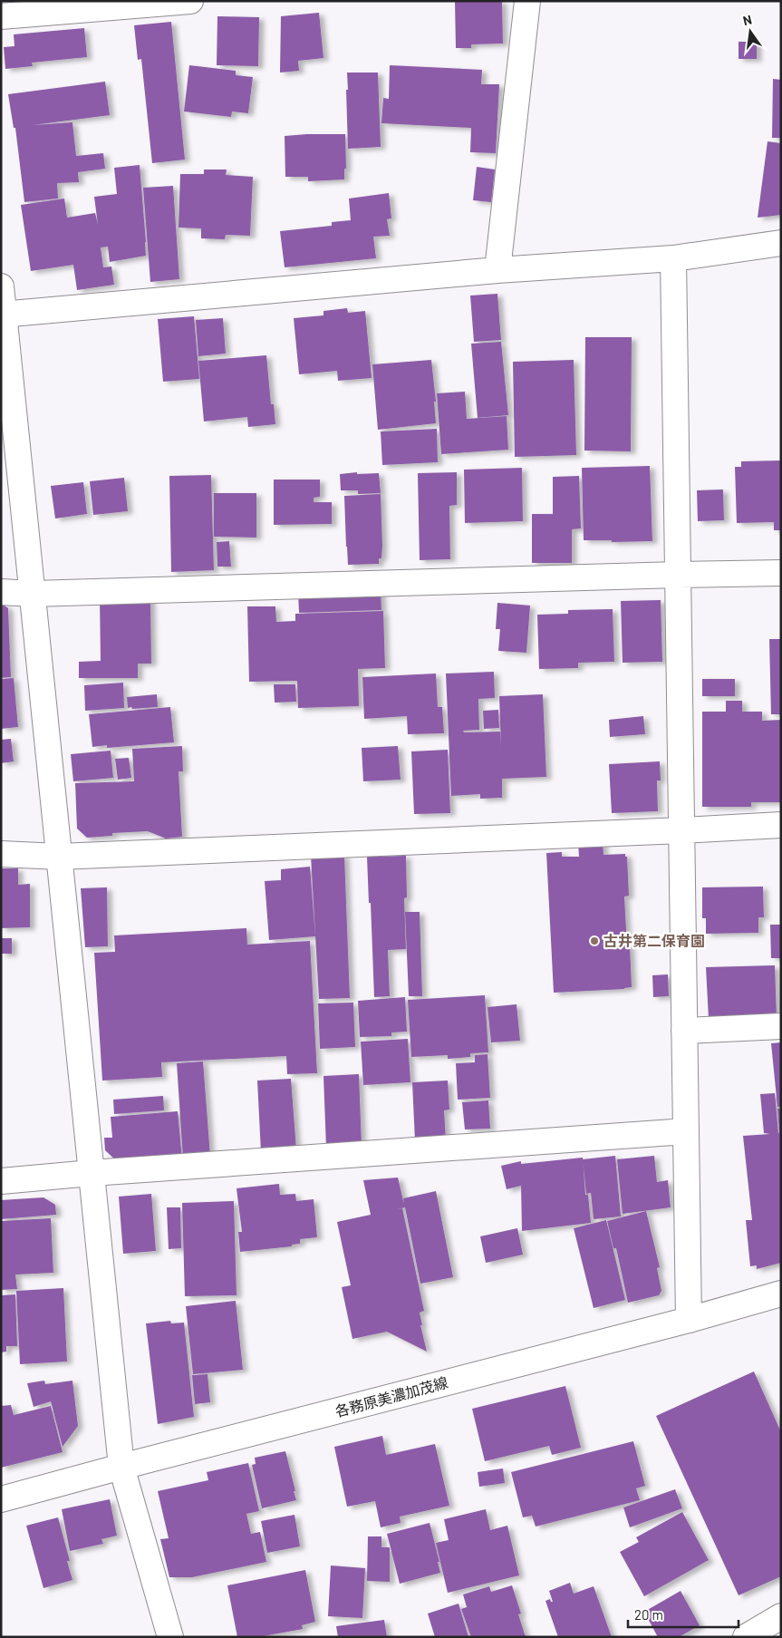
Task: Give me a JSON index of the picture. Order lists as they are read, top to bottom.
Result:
{
  "streets": {
    "street": ["各務原美濃加茂線"]
  },
  "places": ["古井第二保育園"],
  "scale_bar": "20 m",
  "north": "top"
}
